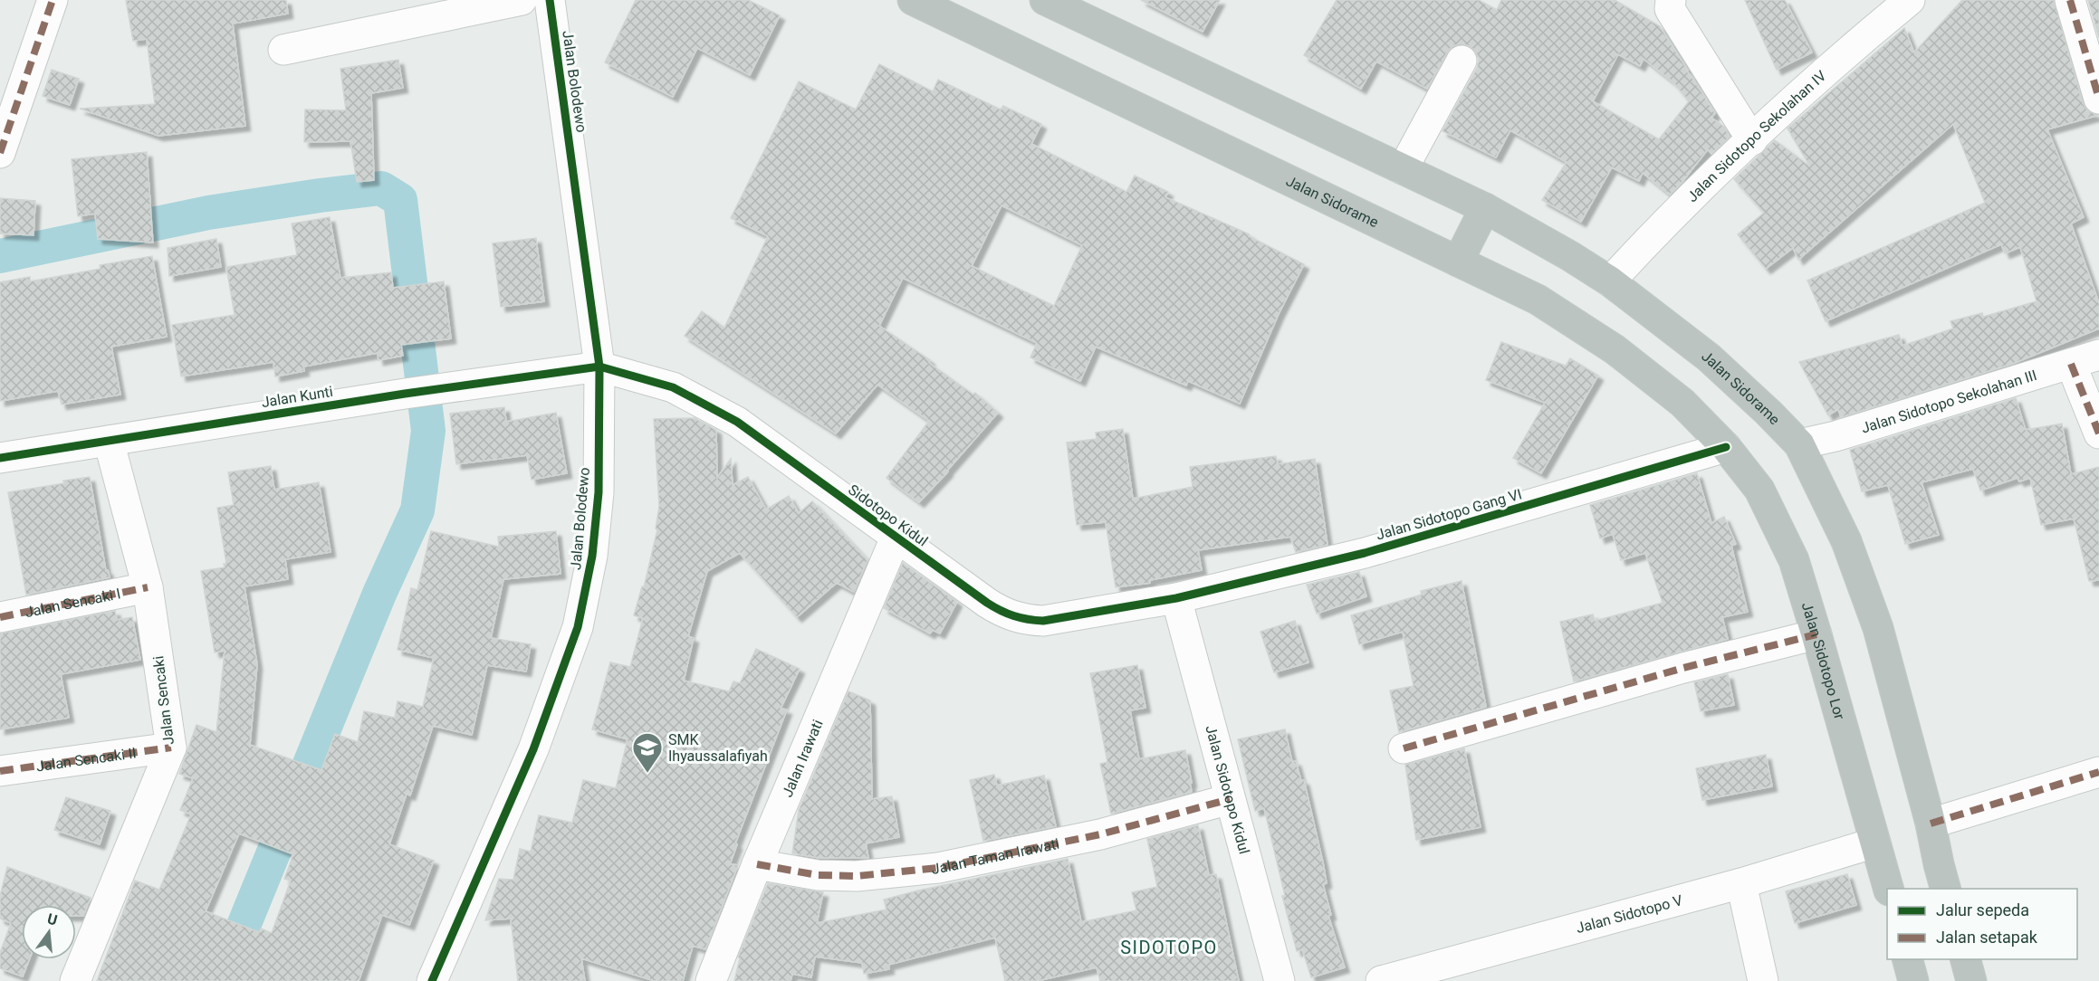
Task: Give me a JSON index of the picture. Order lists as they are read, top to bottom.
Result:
{
  "streets": {
    "highway": ["Jalan Sidorame", "Jalan Sidotopo Lor"],
    "street": [
      "Jalan Bolodewo",
      "Jalan Sidotopo Sekolahan IV",
      "Jalan Kunti",
      "Jalan Sidotopo Sekolahan III",
      "Jalan Sidotopo Gang VI",
      "Sidotopo Kidul",
      "Jalan Sencaki I",
      "Jalan Sencaki",
      "Jalan Irawati",
      "Jalan Sencaki II",
      "Jalan Sidotopo Kidul",
      "Jalan Taman Irawati",
      "Jalan Sidotopo V"
    ]
  },
  "crossings": [
    ["Jalan Bolodewo", "Jalan Kunti"],
    ["Jalan Bolodewo", "Sidotopo Kidul"],
    ["Jalan Sidotopo Sekolahan IV", "Jalan Sidorame"],
    ["Jalan Sidorame", "Jalan Sidotopo Sekolahan III"],
    ["Jalan Sidorame", "Jalan Sidotopo Gang VI"],
    ["Jalan Sidorame", "Jalan Sidotopo Lor"],
    ["Jalan Kunti", "Sidotopo Kidul"],
    ["Jalan Kunti", "Jalan Sencaki"],
    ["Jalan Sidotopo Gang VI", "Sidotopo Kidul"],
    ["Jalan Sidotopo Gang VI", "Jalan Sidotopo Lor"],
    ["Jalan Sidotopo Gang VI", "Jalan Sidotopo Kidul"],
    ["Sidotopo Kidul", "Jalan Irawati"],
    ["Sidotopo Kidul", "Jalan Sidotopo Kidul"],
    ["Jalan Sencaki I", "Jalan Sencaki"],
    ["Jalan Sidotopo Lor", "Jalan Sidotopo V"],
    ["Jalan Sencaki", "Jalan Sencaki II"],
    ["Jalan Irawati", "Jalan Taman Irawati"],
    ["Jalan Sidotopo Kidul", "Jalan Taman Irawati"]
  ],
  "districts": ["SIDOTOPO"],
  "places": {
    "school or university": ["SMK Ihyaussalafiyah"]
  },
  "legend": ["Jalur sepeda", "Jalan setapak"],
  "north": "top"
}
